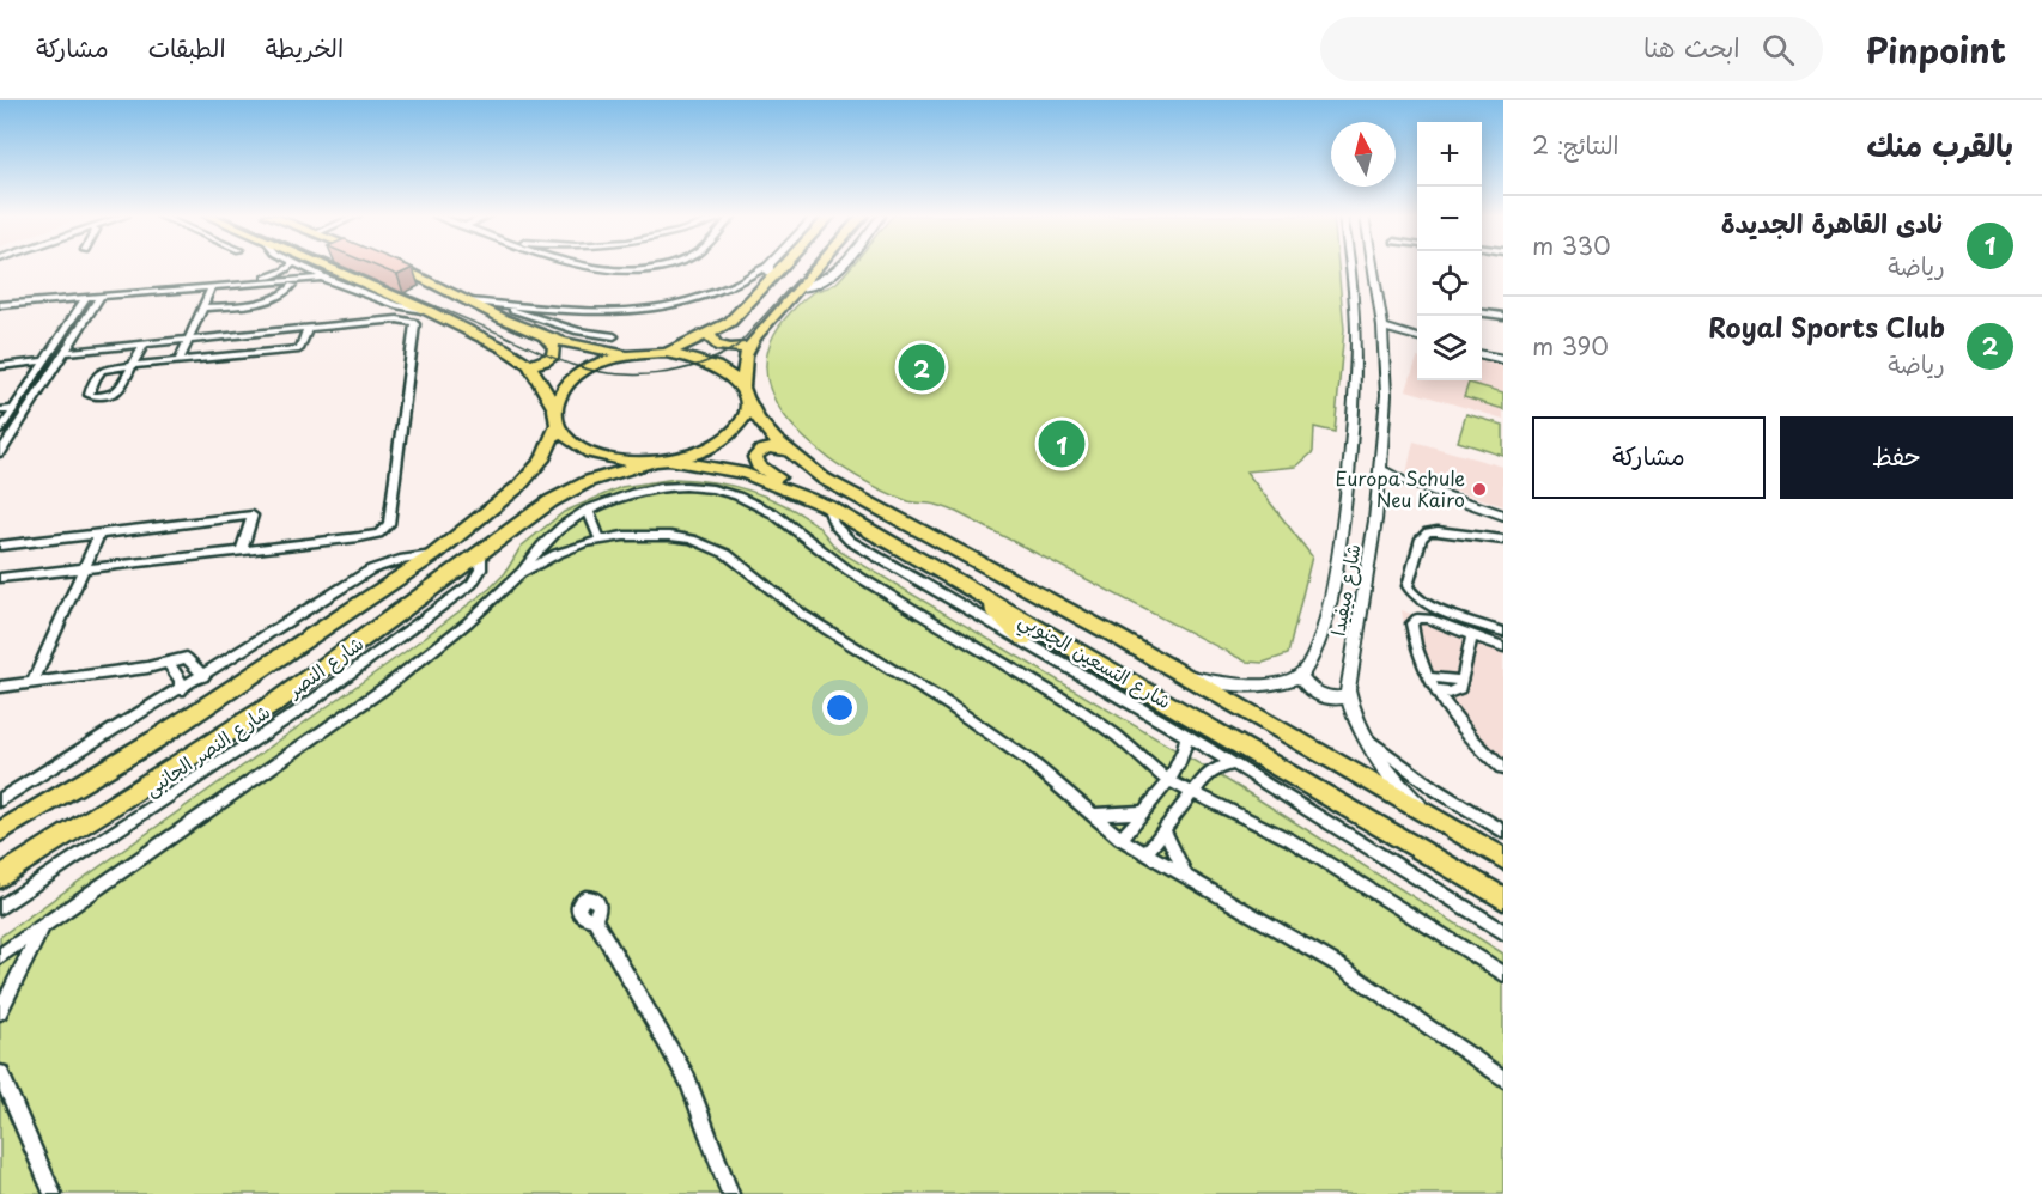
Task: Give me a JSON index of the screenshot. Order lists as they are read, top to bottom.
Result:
{
  "streets": {
    "main road": ["شارع التسعين الجنوبي", "شارع النصر"],
    "street": ["شارع ميفيدا", "شارع النصر الجانبى"]
  },
  "crossings": [
    ["شارع ميفيدا", "شارع التسعين الجنوبي"],
    ["شارع التسعين الجنوبي", "شارع النصر"],
    ["شارع النصر", "شارع النصر الجانبى"]
  ],
  "places": ["Europa Schule Neu Kairo"],
  "north": "top",
  "page": {
    "header": "Pinpoint",
    "search": "ابحث هنا",
    "nav": ["الخريطة", "الطبقات", "مشاركة"],
    "heading": ["بالقرب منك", "النتائج: 2"],
    "map_buttons": ["+", "−"],
    "list": [
      {
        "mark": "1",
        "name": "نادى القاهرة الجديدة",
        "note": "رياضة",
        "value": "330 m"
      },
      {
        "mark": "2",
        "name": "Royal Sports Club",
        "note": "رياضة",
        "value": "390 m"
      }
    ],
    "pins": ["2", "1"],
    "buttons": ["حفظ", "مشاركة"]
  }
}
